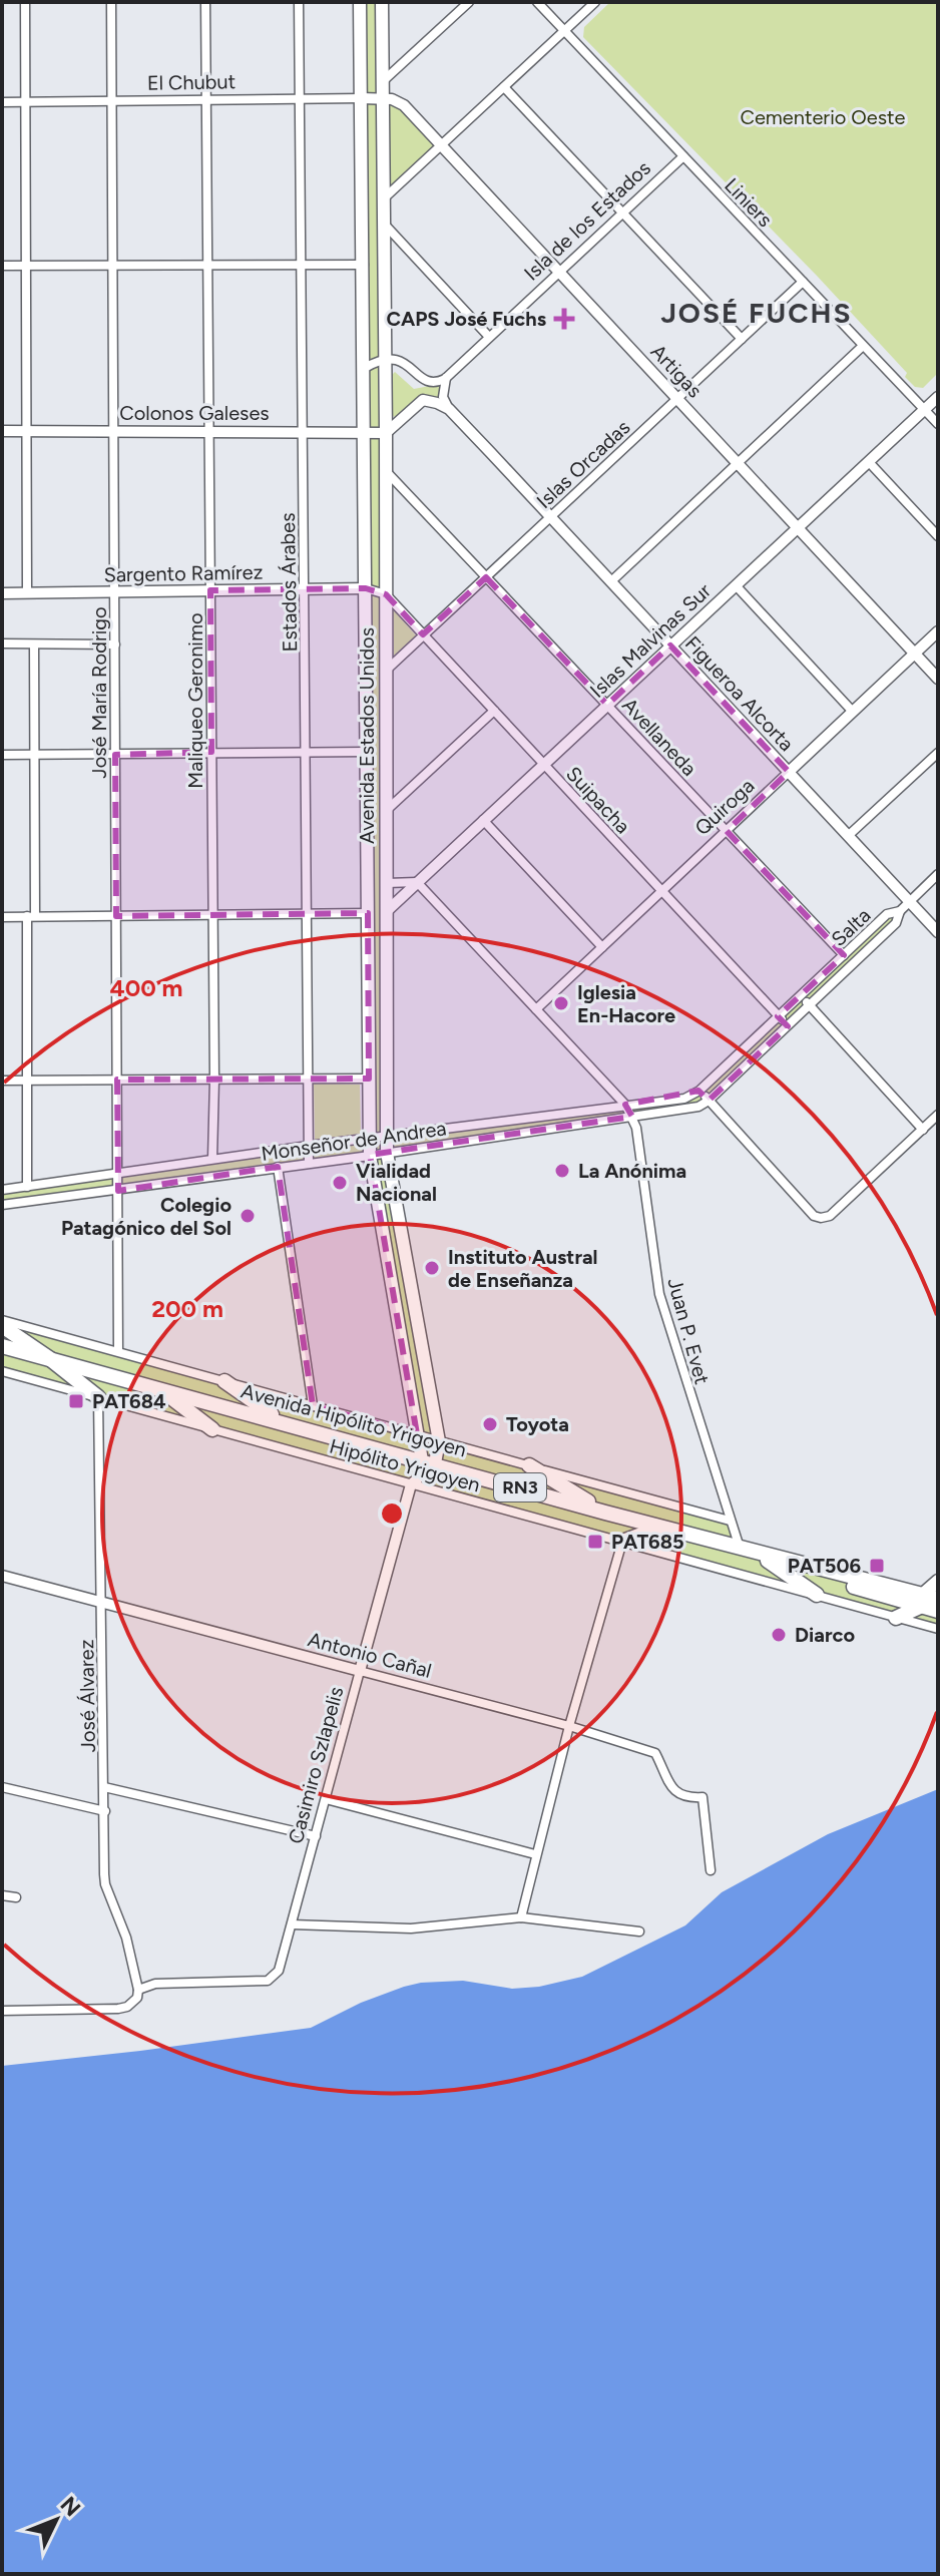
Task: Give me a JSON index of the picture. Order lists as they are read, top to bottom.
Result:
{
  "streets": {
    "highway": ["Avenida Hipólito Yrigoyen", "RN3"],
    "main road": ["Avenida Estados Unidos"],
    "street": [
      "El Chubut",
      "Liniers",
      "Isla de los Estados",
      "Artigas",
      "Colonos Galeses",
      "Islas Orcadas",
      "Sargento Ramírez",
      "Estados Árabes",
      "Islas Malvinas Sur",
      "José María Rodrigo",
      "Figueroa Alcorta",
      "Maliqueo Geronimo",
      "Avellaneda",
      "Suipacha",
      "Quiroga",
      "Salta",
      "Monseñor de Andrea",
      "Juan P. Evet",
      "Hipólito Yrigoyen",
      "Antonio Cañal",
      "José Álvarez",
      "Casimiro Szlapelis"
    ]
  },
  "crossings": [
    ["El Chubut", "Artigas"],
    ["El Chubut", "Estados Árabes"],
    ["El Chubut", "José María Rodrigo"],
    ["El Chubut", "Maliqueo Geronimo"],
    ["El Chubut", "Avenida Estados Unidos"],
    ["Liniers", "Isla de los Estados"],
    ["Liniers", "Islas Orcadas"],
    ["Liniers", "Islas Malvinas Sur"],
    ["Isla de los Estados", "Artigas"],
    ["Artigas", "Islas Orcadas"],
    ["Artigas", "Islas Malvinas Sur"],
    ["Artigas", "Avenida Estados Unidos"],
    ["Artigas", "Quiroga"],
    ["Colonos Galeses", "Estados Árabes"],
    ["Colonos Galeses", "José María Rodrigo"],
    ["Colonos Galeses", "Maliqueo Geronimo"],
    ["Colonos Galeses", "Avenida Estados Unidos"],
    ["Islas Orcadas", "Figueroa Alcorta"],
    ["Islas Orcadas", "Avenida Estados Unidos"],
    ["Islas Orcadas", "Avellaneda"],
    ["Islas Orcadas", "Suipacha"],
    ["Sargento Ramírez", "Estados Árabes"],
    ["Sargento Ramírez", "José María Rodrigo"],
    ["Sargento Ramírez", "Maliqueo Geronimo"],
    ["Sargento Ramírez", "Avenida Estados Unidos"],
    ["Estados Árabes", "Monseñor de Andrea"],
    ["Islas Malvinas Sur", "Figueroa Alcorta"],
    ["Islas Malvinas Sur", "Avenida Estados Unidos"],
    ["Islas Malvinas Sur", "Avellaneda"],
    ["Islas Malvinas Sur", "Suipacha"],
    ["Islas Malvinas Sur", "Juan P. Evet"],
    ["José María Rodrigo", "Monseñor de Andrea"],
    ["José María Rodrigo", "Hipólito Yrigoyen"],
    ["Figueroa Alcorta", "Quiroga"],
    ["Maliqueo Geronimo", "Monseñor de Andrea"],
    ["Avenida Estados Unidos", "Avellaneda"],
    ["Avenida Estados Unidos", "Suipacha"],
    ["Avenida Estados Unidos", "Monseñor de Andrea"],
    ["Avenida Estados Unidos", "Avenida Hipólito Yrigoyen"],
    ["Avenida Estados Unidos", "Hipólito Yrigoyen"],
    ["Avenida Estados Unidos", "Casimiro Szlapelis"],
    ["Avellaneda", "Quiroga"],
    ["Avellaneda", "Salta"],
    ["Suipacha", "Quiroga"],
    ["Suipacha", "Salta"],
    ["Quiroga", "Juan P. Evet"],
    ["Salta", "Monseñor de Andrea"],
    ["Monseñor de Andrea", "Juan P. Evet"],
    ["Juan P. Evet", "Avenida Hipólito Yrigoyen"],
    ["Juan P. Evet", "Hipólito Yrigoyen"],
    ["Avenida Hipólito Yrigoyen", "Casimiro Szlapelis"],
    ["Hipólito Yrigoyen", "José Álvarez"],
    ["Hipólito Yrigoyen", "Casimiro Szlapelis"],
    ["Antonio Cañal", "José Álvarez"],
    ["Antonio Cañal", "Casimiro Szlapelis"],
    ["José Álvarez", "Casimiro Szlapelis"]
  ],
  "districts": ["JOSÉ FUCHS"],
  "parks": ["Cementerio Oeste"],
  "places": {
    "health": ["CAPS José Fuchs"],
    "other": [
      "Iglesia En-Hacore",
      "La Anónima",
      "Vialidad Nacional",
      "Colegio Patagónico del Sol",
      "Instituto Austral de Enseñanza",
      "Toyota",
      "Diarco"
    ],
    "transit": ["PAT684", "PAT685", "PAT506"]
  },
  "north": "top right",
  "rings": ["400 m", "200 m"]
}
